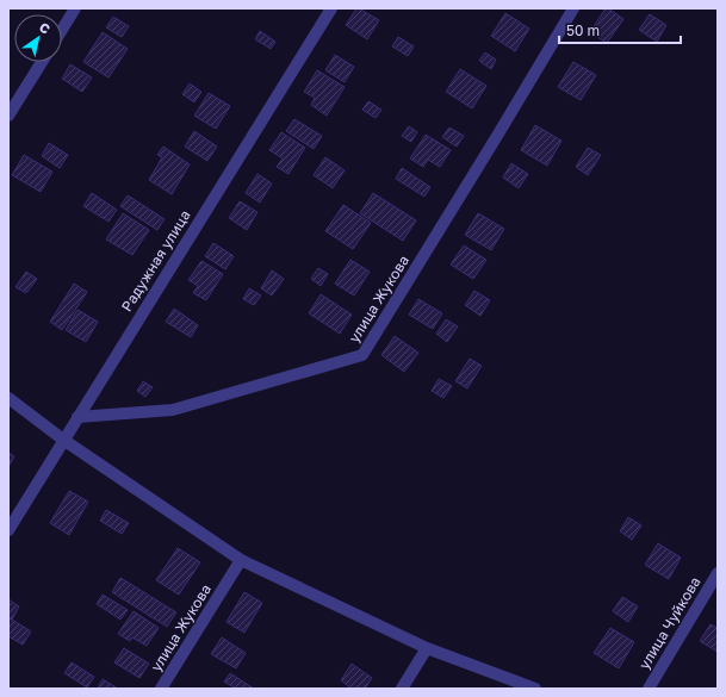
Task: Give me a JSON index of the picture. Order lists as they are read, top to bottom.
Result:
{
  "streets": {
    "street": ["Радужная улица", "улица Жукова", "улица Чуйкова"]
  },
  "crossings": [
    ["Радужная улица", "улица Жукова"]
  ],
  "scale_bar": "50 m",
  "north": "top right"
}
